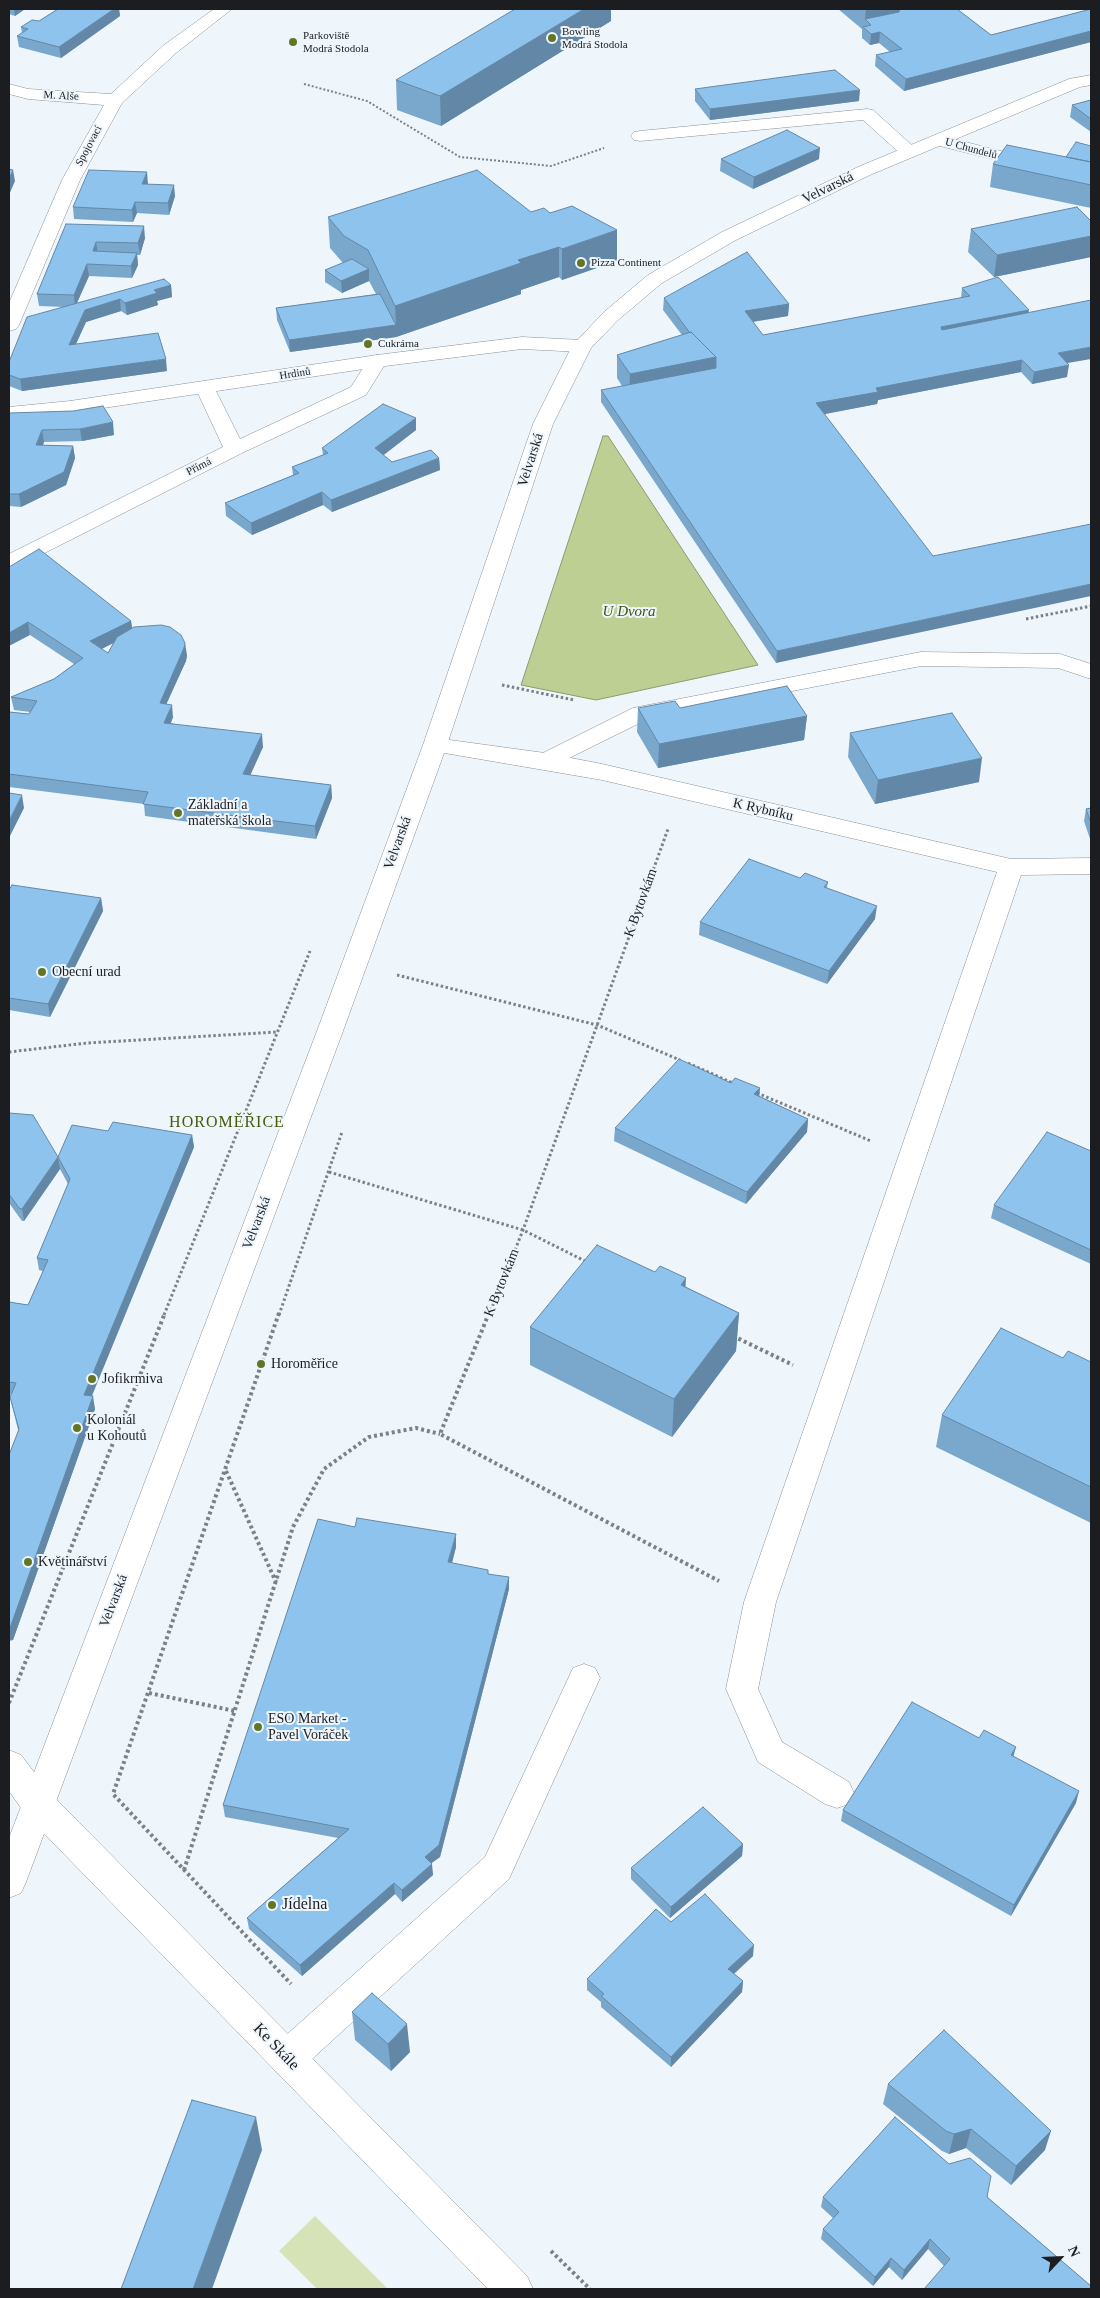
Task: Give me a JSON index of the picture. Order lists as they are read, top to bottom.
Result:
{
  "streets": {
    "street": [
      "M. Alše",
      "Spojovací",
      "U Chundelů",
      "Velvarská",
      "Hrdinů",
      "Přímá",
      "K Rybníku",
      "Ke Skále"
    ],
    "path": ["K Bytovkám"]
  },
  "crossings": [
    ["M. Alše", "Spojovací"],
    ["U Chundelů", "Velvarská"],
    ["Velvarská", "Hrdinů"],
    ["Velvarská", "K Rybníku"],
    ["Velvarská", "Ke Skále"],
    ["Hrdinů", "Přímá"],
    ["K Rybníku", "K Bytovkám"]
  ],
  "districts": ["HOROMĚŘICE"],
  "water": ["U Dvora"],
  "places": [
    "Bowling Modrá Stodola",
    "Parkoviště Modrá Stodola",
    "Pizza Continent",
    "Cukrárna",
    "Základní a mateřská škola",
    "Obecní urad",
    "Horoměřice",
    "Jofikrmiva",
    "Koloniál u Kohoutů",
    "Květinářství",
    "ESO Market - Pavel Voráček",
    "Jídelna"
  ],
  "north": "top right"
}
